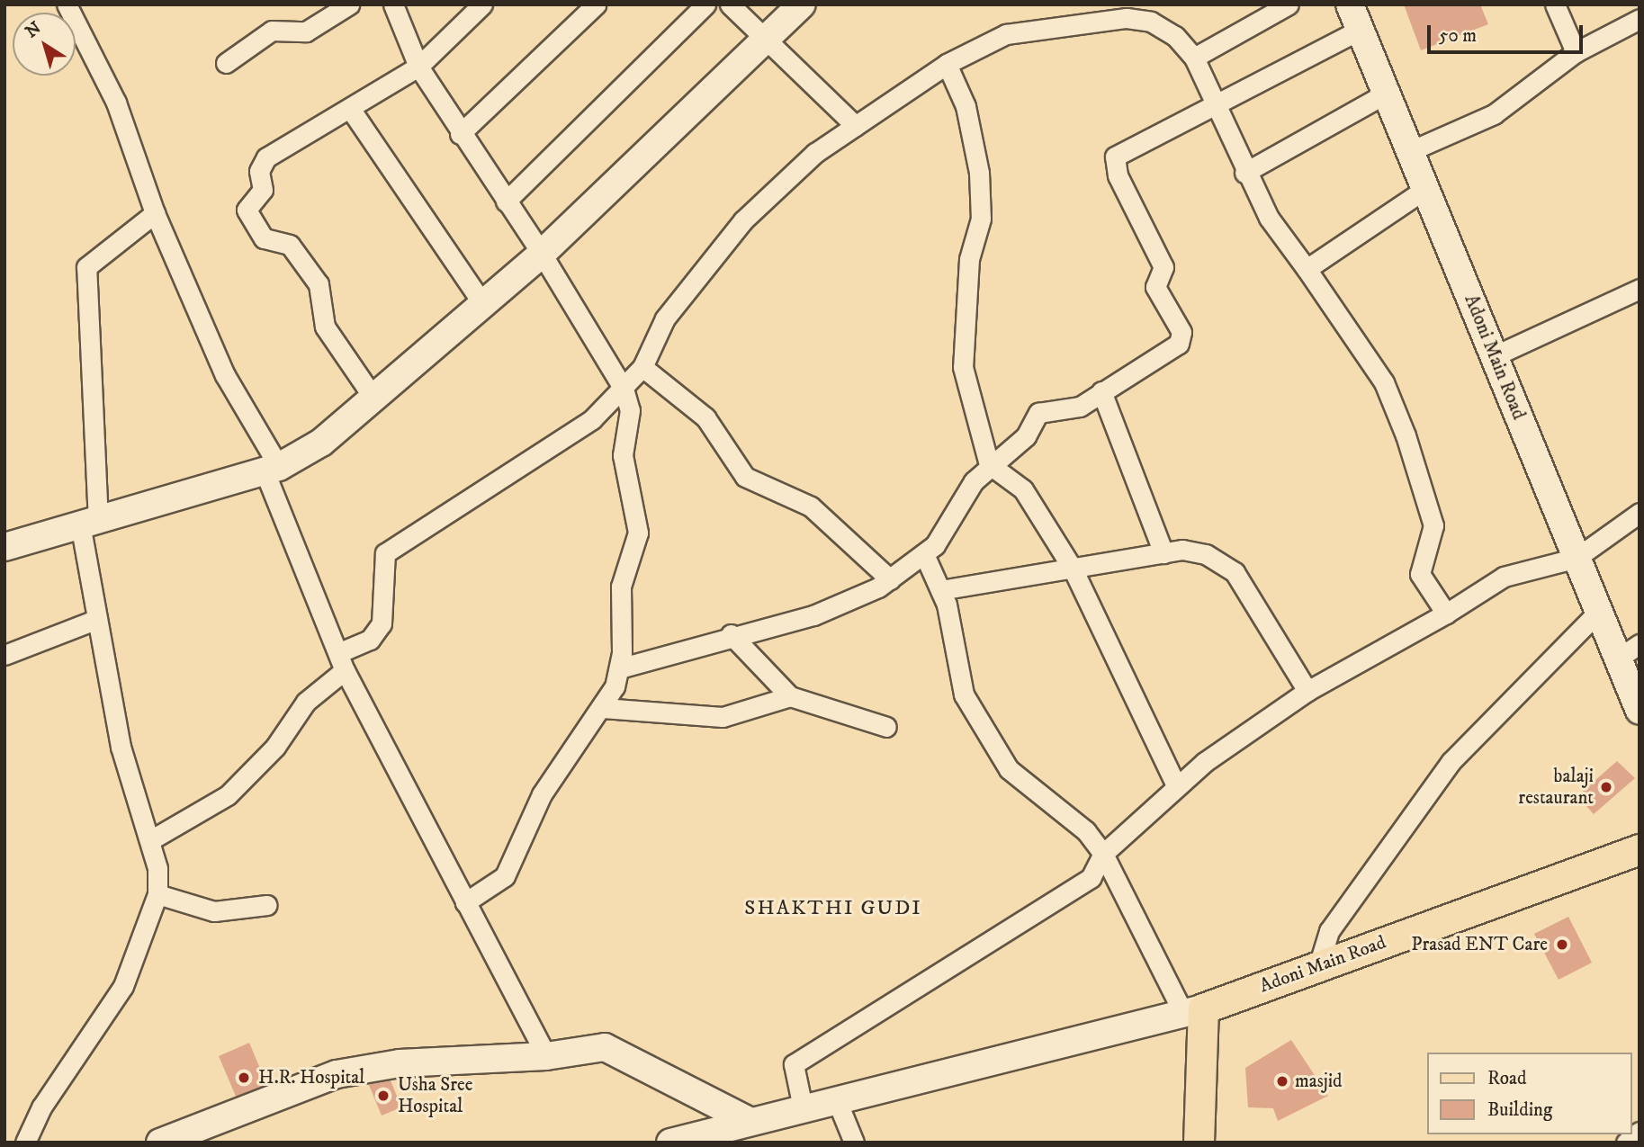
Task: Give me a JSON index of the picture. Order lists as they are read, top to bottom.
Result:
{
  "streets": {
    "main road": ["Adoni Main Road"]
  },
  "districts": ["SHAKTHI GUDI"],
  "places": [
    "balaji restaurant",
    "Prasad ENT Care",
    "H.R. Hospital",
    "masjid",
    "Usha Sree Hospital"
  ],
  "legend": ["Road", "Building"],
  "scale_bar": "50 m",
  "north": "top left"
}
